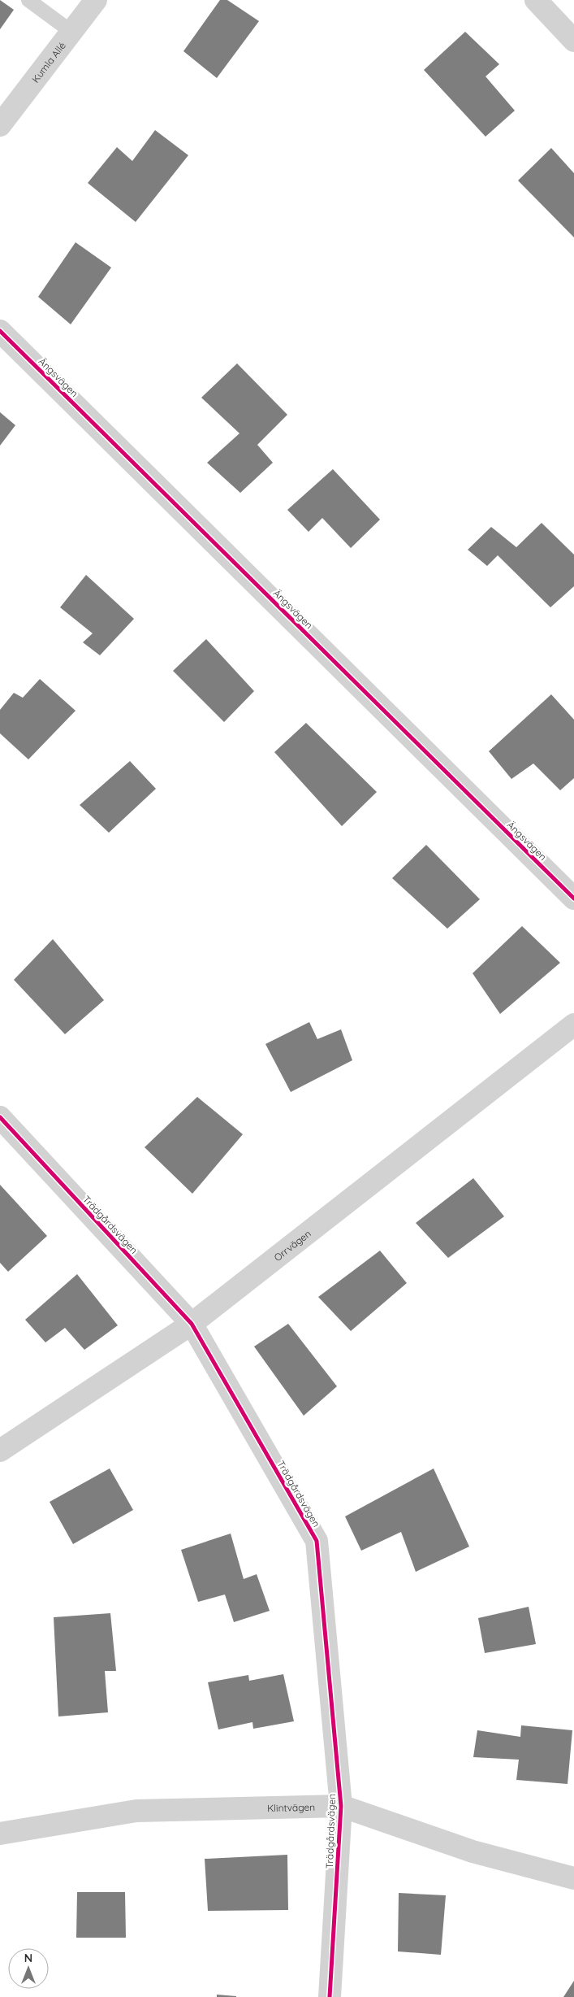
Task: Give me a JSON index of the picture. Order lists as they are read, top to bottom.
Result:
{
  "streets": {
    "street": [
      "Kumla Allé",
      "Ängsvägen",
      "Trädgårdsvägen",
      "Orrvägen",
      "Klintvägen"
    ]
  },
  "crossings": [
    ["Trädgårdsvägen", "Orrvägen"],
    ["Trädgårdsvägen", "Klintvägen"]
  ],
  "north": "top"
}
